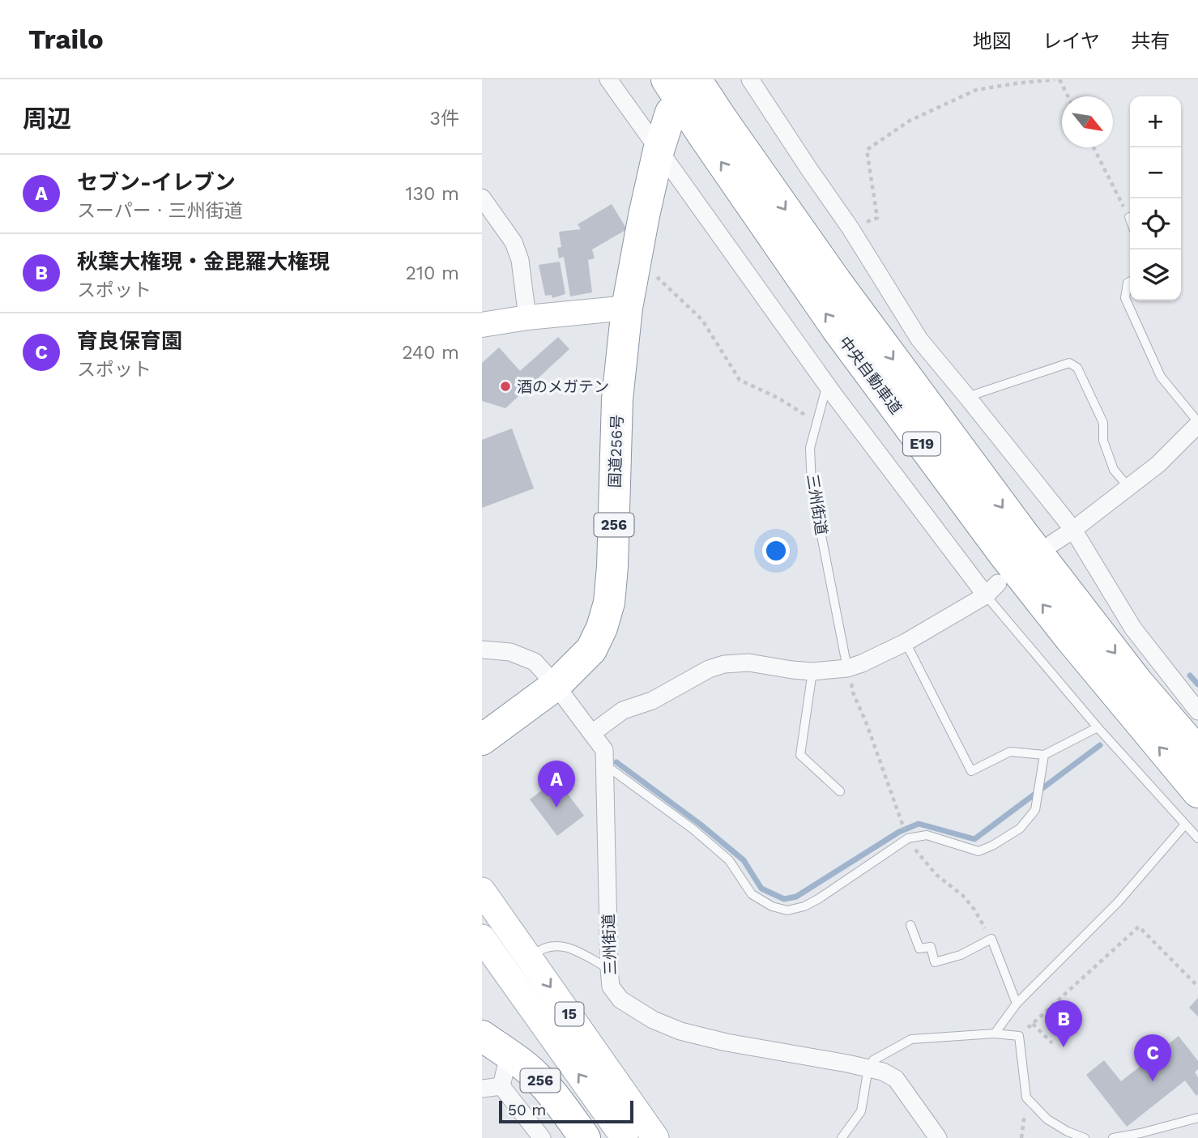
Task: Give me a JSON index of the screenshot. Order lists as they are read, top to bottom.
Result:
{
  "streets": {
    "highway": [
      "中央自動車道",
      "E19",
      "国道256号",
      "256"
    ],
    "main road": ["15"],
    "street": ["三州街道"]
  },
  "crossings": [
    ["国道256号", "三州街道"]
  ],
  "places": ["酒のメガテン"],
  "scale_bar": "50 m",
  "north": "bottom right",
  "page": {
    "header": "Trailo",
    "nav": ["地図", "レイヤ", "共有"],
    "heading": ["周辺", "3件"],
    "map_buttons": ["+", "−"],
    "list": [
      {
        "mark": "A",
        "name": "セブン-イレブン",
        "note": "スーパー · 三州街道",
        "value": "130 m"
      },
      {
        "mark": "B",
        "name": "秋葉大権現・金毘羅大権現",
        "note": "スポット",
        "value": "210 m"
      },
      {
        "mark": "C",
        "name": "育良保育園",
        "note": "スポット",
        "value": "240 m"
      }
    ],
    "pins": ["A", "B", "C"],
    "scale": "50 m"
  }
}
